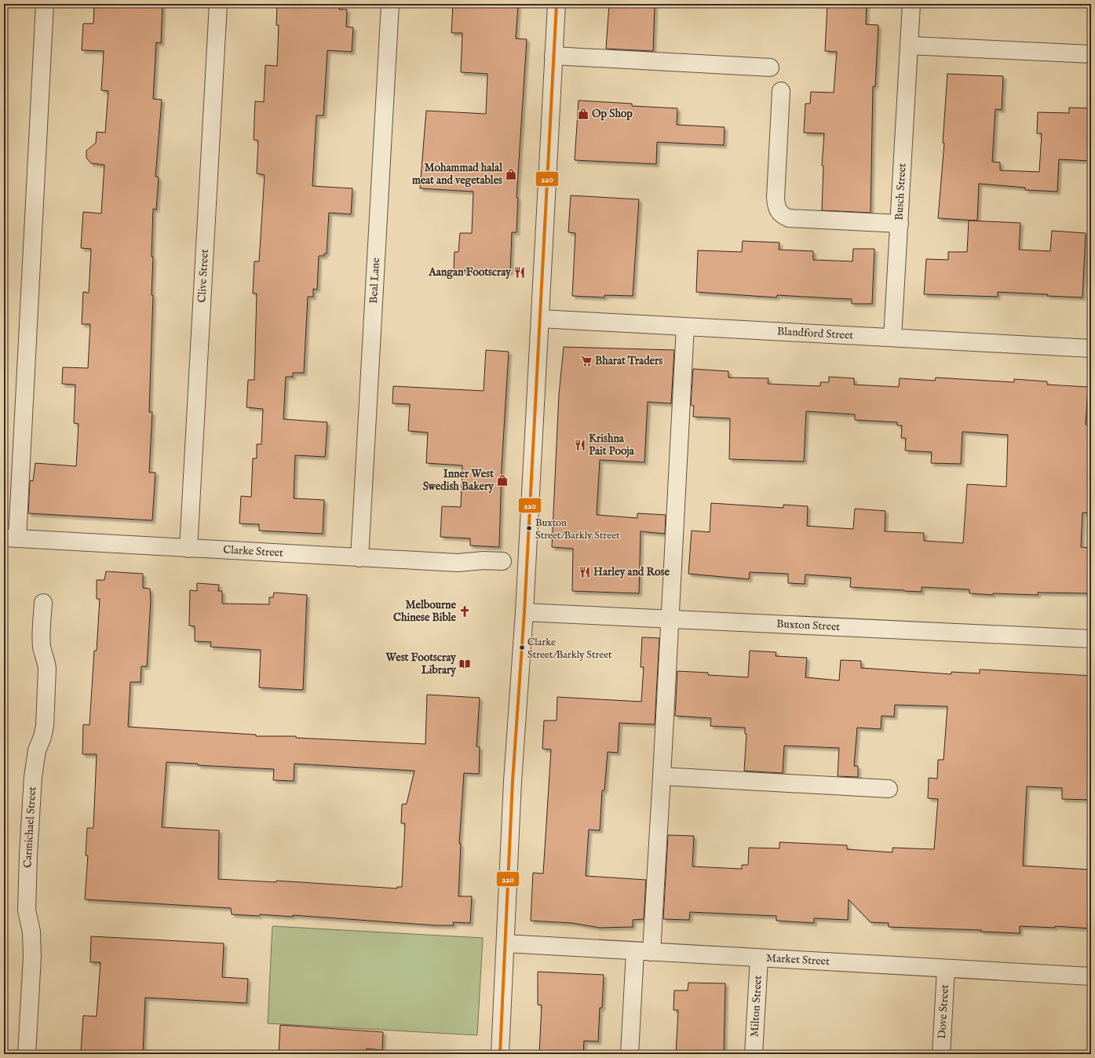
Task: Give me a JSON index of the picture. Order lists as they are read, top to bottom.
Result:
{
  "streets": {
    "street": [
      "Busch Street",
      "Clive Street",
      "Beal Lane",
      "Blandford Street",
      "Clarke Street",
      "Buxton Street",
      "Carmichael Street",
      "Market Street",
      "Milton Street",
      "Dove Street"
    ]
  },
  "crossings": [
    ["Busch Street", "Blandford Street"],
    ["Clive Street", "Clarke Street"],
    ["Beal Lane", "Clarke Street"],
    ["Market Street", "Milton Street"],
    ["Market Street", "Dove Street"]
  ],
  "places": {
    "shop": ["Op Shop", "Mohammad halal meat and vegetables", "Inner West Swedish Bakery"],
    "restaurant": ["Aangan Footscray", "Krishna Pait Pooja", "Harley and Rose"],
    "supermarket": ["Bharat Traders"],
    "other": ["Buxton Street/Barkly Street", "Clarke Street/Barkly Street"],
    "church": ["Melbourne Chinese Bible"],
    "library": ["West Footscray Library"]
  },
  "lines": ["transit line 220"]
}
